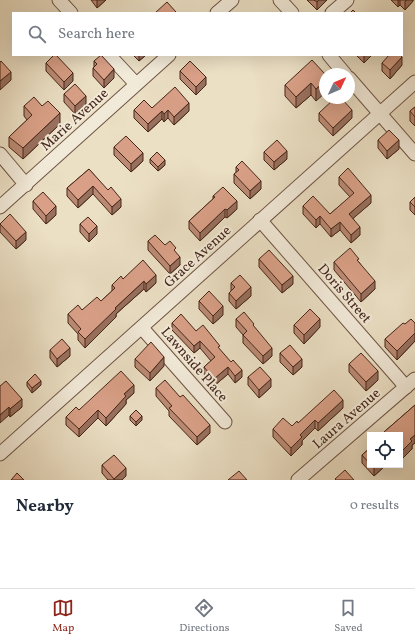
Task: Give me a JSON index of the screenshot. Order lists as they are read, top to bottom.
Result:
{
  "streets": {
    "street": [
      "Marie Avenue",
      "Grace Avenue",
      "Doris Street",
      "Lawnside Place",
      "Laura Avenue"
    ]
  },
  "crossings": [
    ["Grace Avenue", "Doris Street"],
    ["Grace Avenue", "Lawnside Place"],
    ["Doris Street", "Laura Avenue"]
  ],
  "north": "top right",
  "page": {
    "search": "Search here",
    "heading": ["Nearby", "0 results"],
    "nav": ["Map", "Directions", "Saved"]
  }
}
